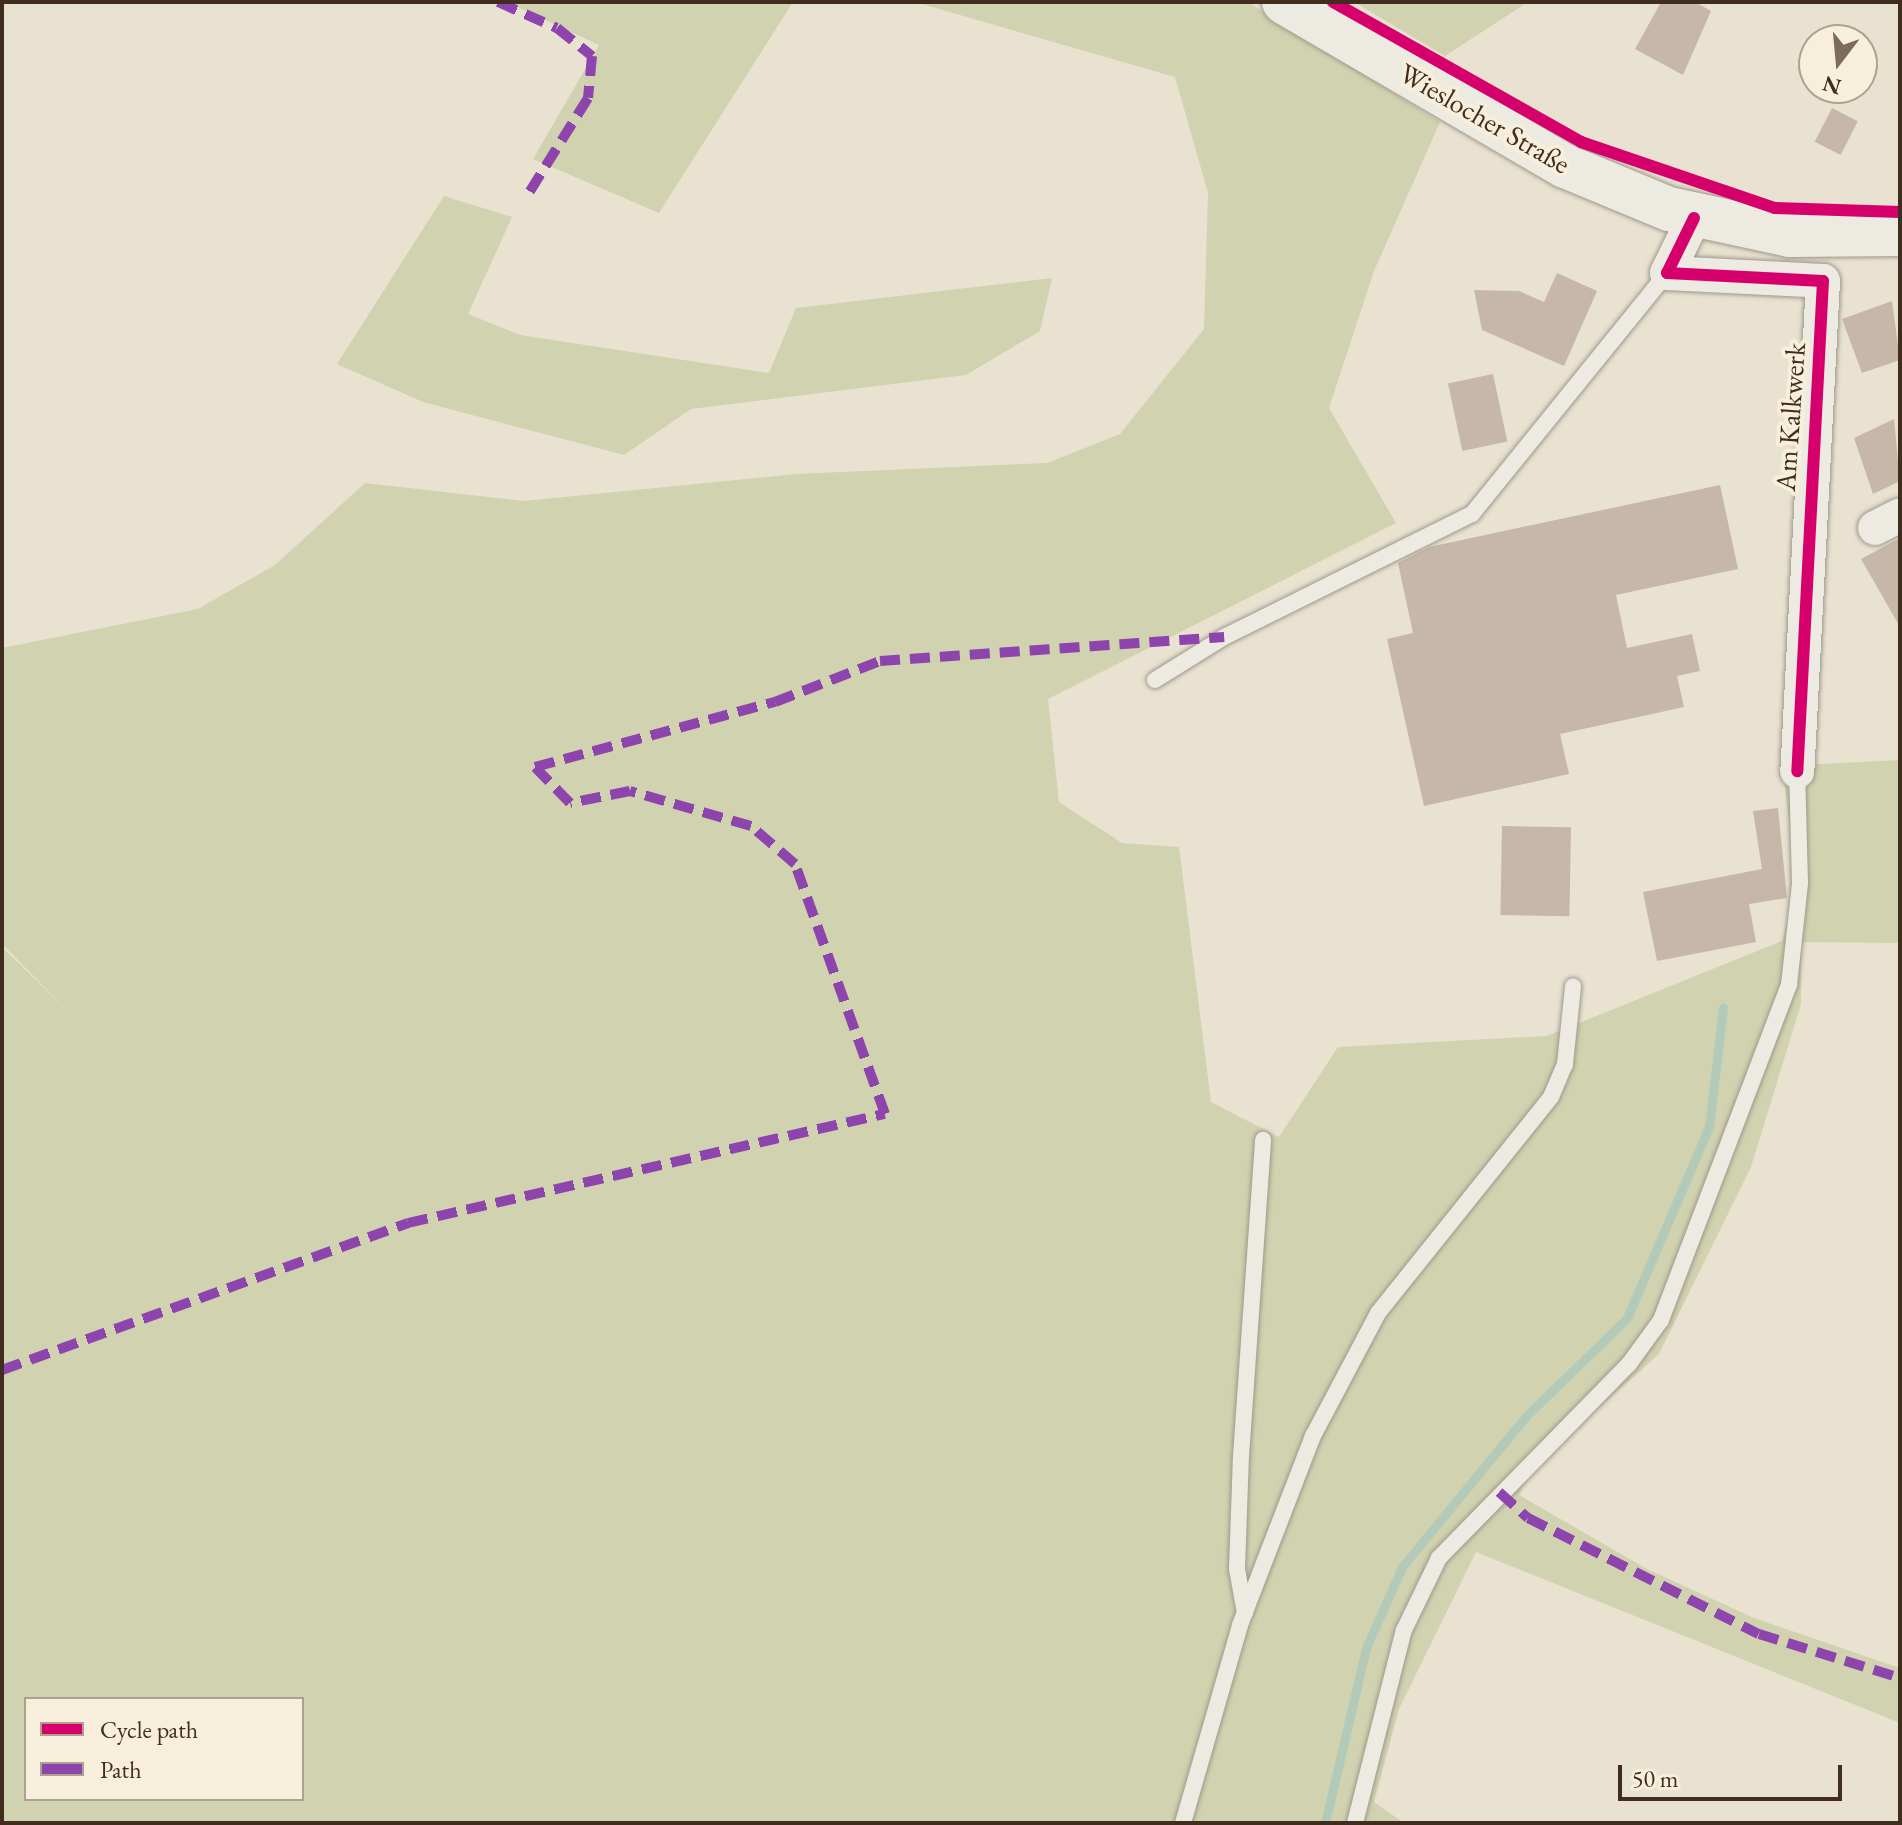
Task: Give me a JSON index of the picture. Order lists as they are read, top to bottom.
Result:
{
  "streets": {
    "main road": ["Wieslocher Straße"],
    "street": ["Am Kalkwerk"]
  },
  "legend": ["Cycle path", "Path"],
  "scale_bar": "50 m",
  "north": "bottom"
}
